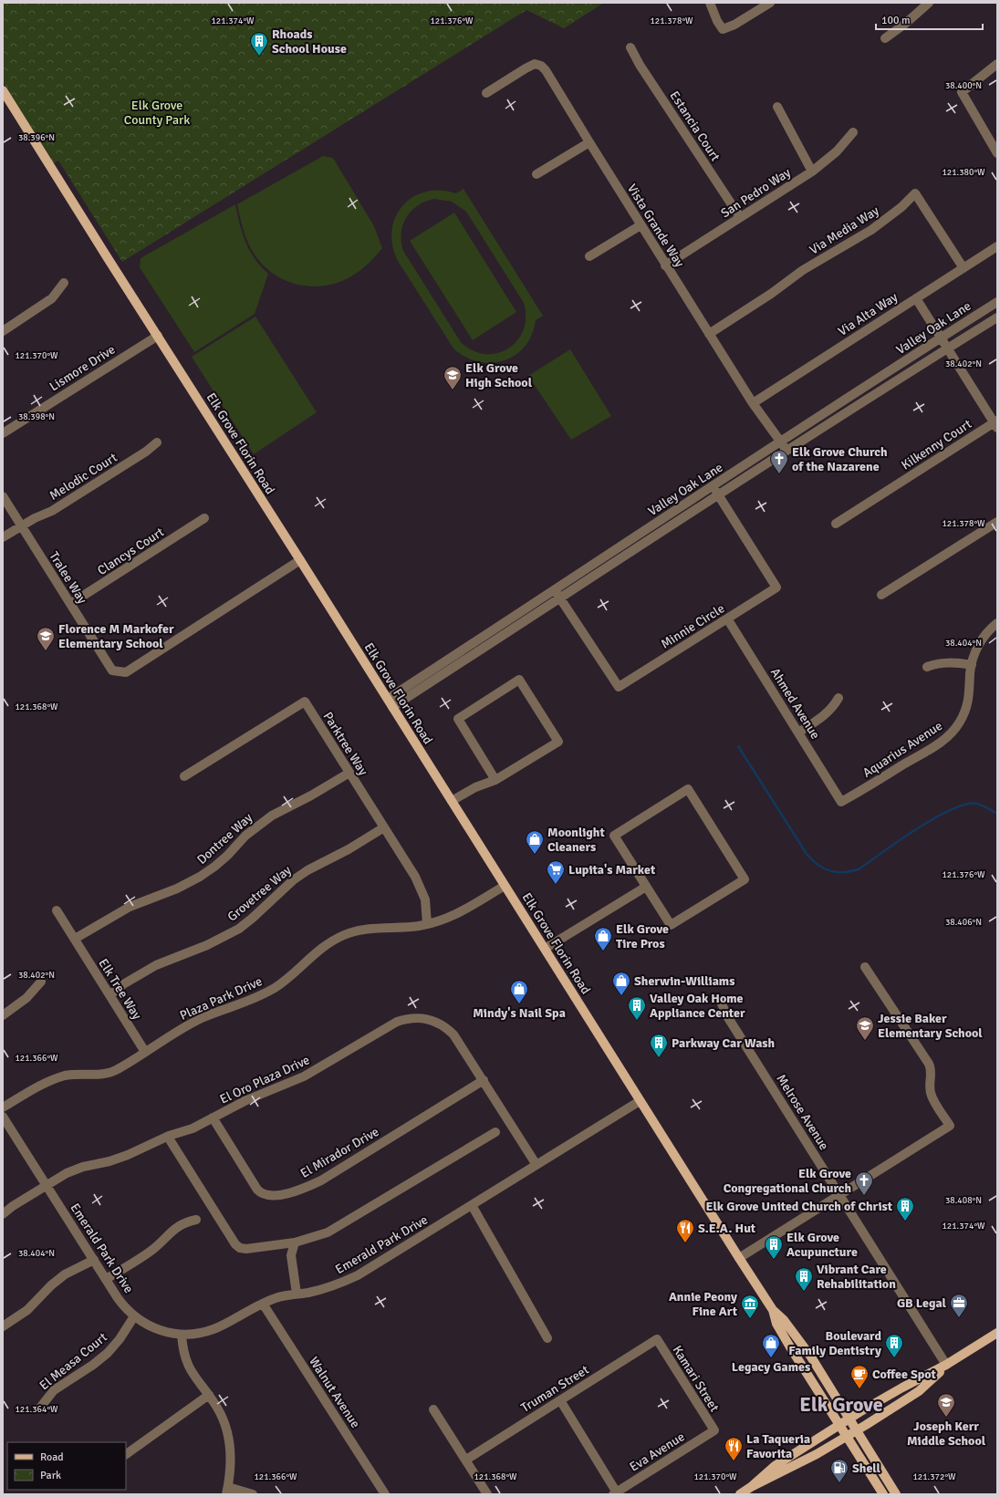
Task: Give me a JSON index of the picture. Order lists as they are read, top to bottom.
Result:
{
  "streets": {
    "main road": ["Elk Grove Florin Road"],
    "street": [
      "Estancia Court",
      "San Pedro Way",
      "Vista Grande Way",
      "Via Media Way",
      "Via Alta Way",
      "Valley Oak Lane",
      "Lismore Drive",
      "Kilkenny Court",
      "Melodic Court",
      "Clancys Court",
      "Tralee Way",
      "Minnie Circle",
      "Ahmed Avenue",
      "Parktree Way",
      "Aquarius Avenue",
      "Dontree Way",
      "Grovetree Way",
      "Elk Tree Way",
      "Plaza Park Drive",
      "El Oro Plaza Drive",
      "Melrose Avenue",
      "El Mirador Drive",
      "Emerald Park Drive",
      "El Measa Court",
      "Kamari Street",
      "Truman Street",
      "Walnut Avenue",
      "Eva Avenue"
    ]
  },
  "crossings": [
    ["Estancia Court", "San Pedro Way"],
    ["San Pedro Way", "Vista Grande Way"],
    ["Vista Grande Way", "Via Media Way"],
    ["Vista Grande Way", "Via Alta Way"],
    ["Vista Grande Way", "Valley Oak Lane"],
    ["Via Media Way", "Via Alta Way"],
    ["Valley Oak Lane", "Elk Grove Florin Road"],
    ["Valley Oak Lane", "Minnie Circle"],
    ["Lismore Drive", "Elk Grove Florin Road"],
    ["Elk Grove Florin Road", "Tralee Way"],
    ["Elk Grove Florin Road", "Plaza Park Drive"],
    ["Elk Grove Florin Road", "Emerald Park Drive"],
    ["Melodic Court", "Tralee Way"],
    ["Clancys Court", "Tralee Way"],
    ["Minnie Circle", "Ahmed Avenue"],
    ["Ahmed Avenue", "Aquarius Avenue"],
    ["Parktree Way", "Dontree Way"],
    ["Parktree Way", "Grovetree Way"],
    ["Parktree Way", "Plaza Park Drive"],
    ["Dontree Way", "Elk Tree Way"],
    ["Grovetree Way", "Elk Tree Way"],
    ["Elk Tree Way", "Plaza Park Drive"],
    ["El Oro Plaza Drive", "El Mirador Drive"],
    ["El Oro Plaza Drive", "Emerald Park Drive"],
    ["Emerald Park Drive", "El Measa Court"],
    ["Emerald Park Drive", "Walnut Avenue"],
    ["Kamari Street", "Truman Street"],
    ["Kamari Street", "Eva Avenue"]
  ],
  "districts": ["Elk Grove"],
  "parks": ["Elk Grove County Park"],
  "places": {
    "building": [
      "Rhoads School House",
      "Valley Oak Home Appliance Center",
      "Parkway Car Wash",
      "Elk Grove United Church of Christ",
      "Elk Grove Acupuncture",
      "Vibrant Care Rehabilitation",
      "Boulevard Family Dentistry"
    ],
    "school or university": [
      "Elk Grove High School",
      "Florence M Markofer Elementary School",
      "Jessie Baker Elementary School",
      "Joseph Kerr Middle School"
    ],
    "church": ["Elk Grove Church of the Nazarene", "Elk Grove Congregational Church"],
    "shop": [
      "Moonlight Cleaners",
      "Elk Grove Tire Pros",
      "Sherwin-Williams",
      "Mindy's Nail Spa",
      "Legacy Games"
    ],
    "supermarket": ["Lupita's Market"],
    "restaurant": ["S.E.A. Hut", "La Taqueria Favorita"],
    "office": ["GB Legal"],
    "museum": ["Annie Peony Fine Art"],
    "cafe": ["Coffee Spot"],
    "fuel station": ["Shell"]
  },
  "legend": ["Road", "Park"],
  "scale_bar": "100 m",
  "coordinates": [
    "121.378°W",
    "121.374°W",
    "121.376°W",
    "38.400°N",
    "38.396°N",
    "121.380°W",
    "121.370°W",
    "38.402°N",
    "38.398°N",
    "38.404°N",
    "121.368°W",
    "38.406°N",
    "121.366°W",
    "38.408°N",
    "121.364°W",
    "121.372°W"
  ]
}
